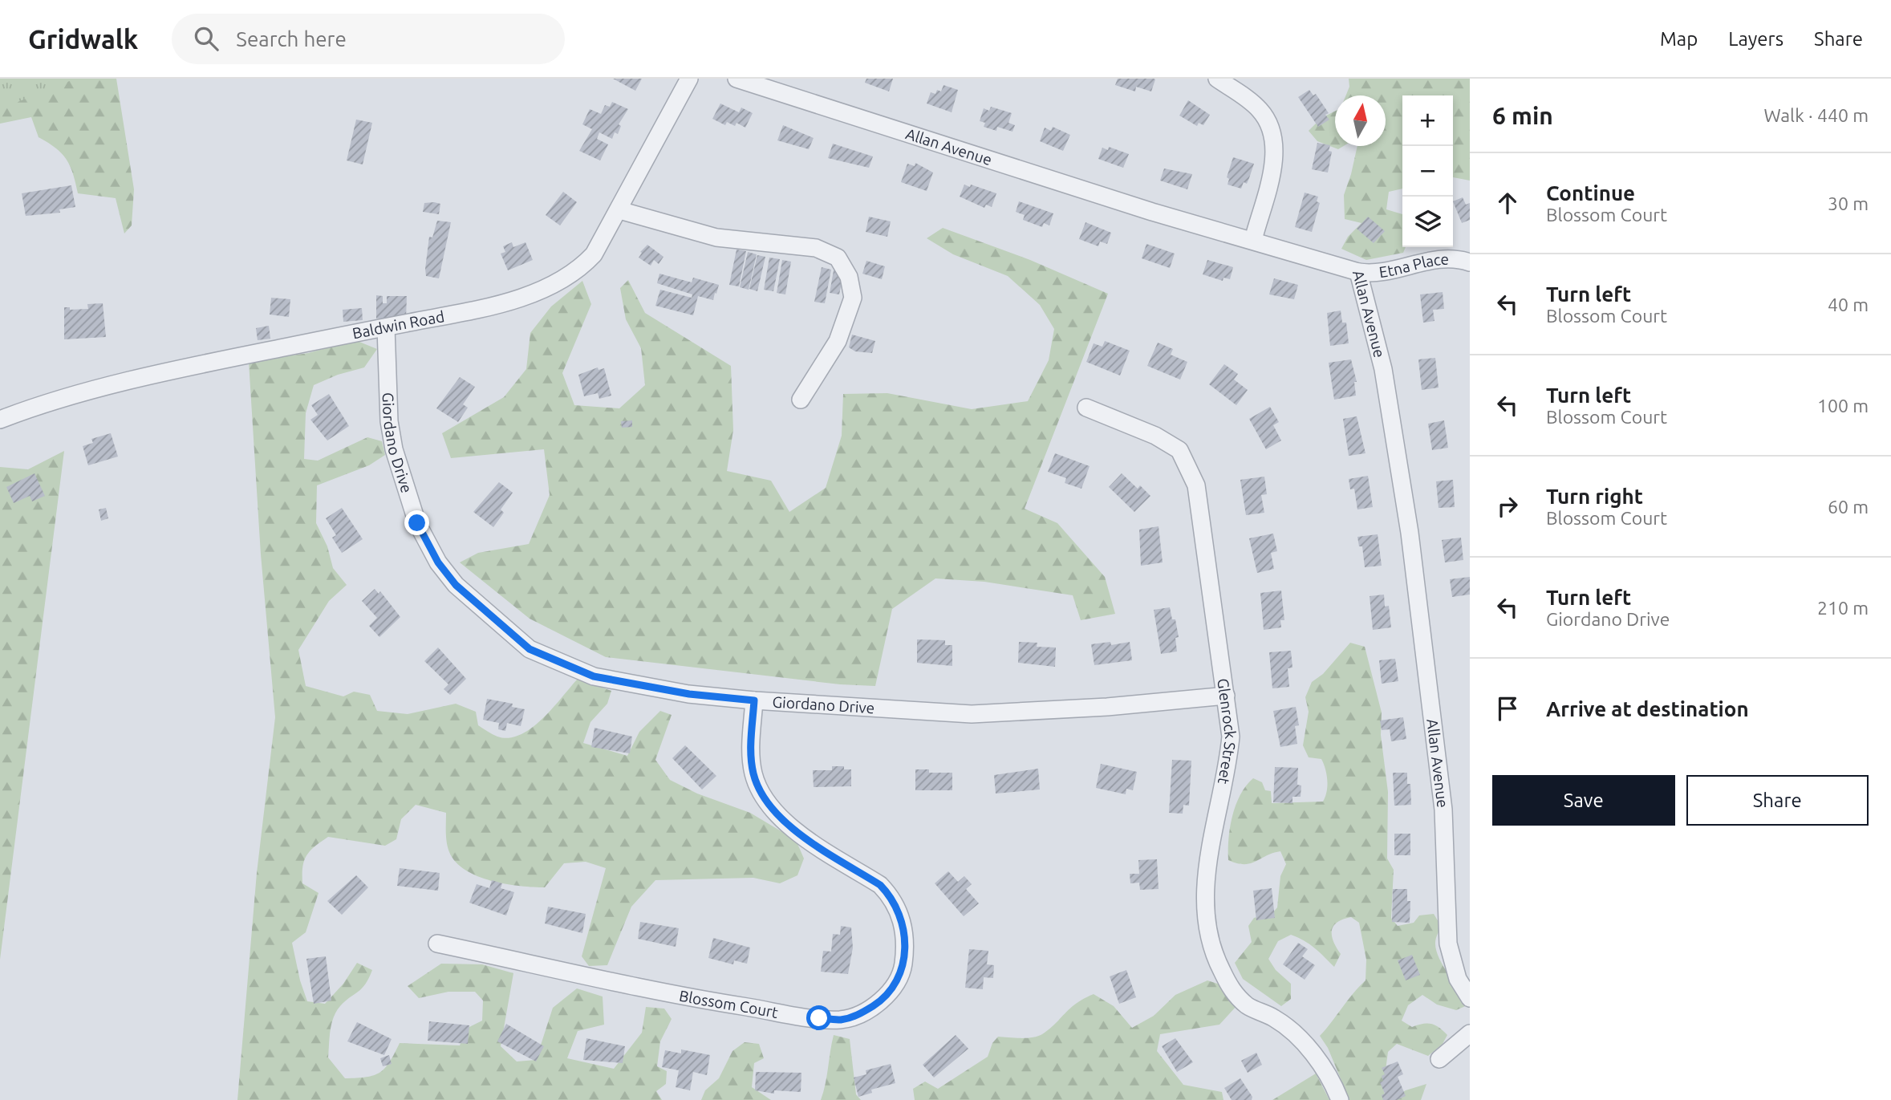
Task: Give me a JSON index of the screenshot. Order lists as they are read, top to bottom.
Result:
{
  "streets": {
    "street": [
      "Allan Avenue",
      "Etna Place",
      "Baldwin Road",
      "Giordano Drive",
      "Glenrock Street",
      "Blossom Court"
    ]
  },
  "crossings": [
    ["Allan Avenue", "Etna Place"],
    ["Baldwin Road", "Giordano Drive"],
    ["Giordano Drive", "Glenrock Street"],
    ["Giordano Drive", "Blossom Court"]
  ],
  "north": "top",
  "page": {
    "header": "Gridwalk",
    "search": "Search here",
    "nav": ["Map", "Layers", "Share"],
    "heading": ["6 min", "Walk · 440 m"],
    "map_buttons": ["+", "−"],
    "list": [
      ["Continue", "Blossom Court", "30 m"],
      ["Turn left", "Blossom Court", "40 m"],
      ["Turn left", "Blossom Court", "100 m"],
      ["Turn right", "Blossom Court", "60 m"],
      ["Turn left", "Giordano Drive", "210 m"],
      "Arrive at destination"
    ],
    "buttons": ["Save", "Share"]
  }
}
